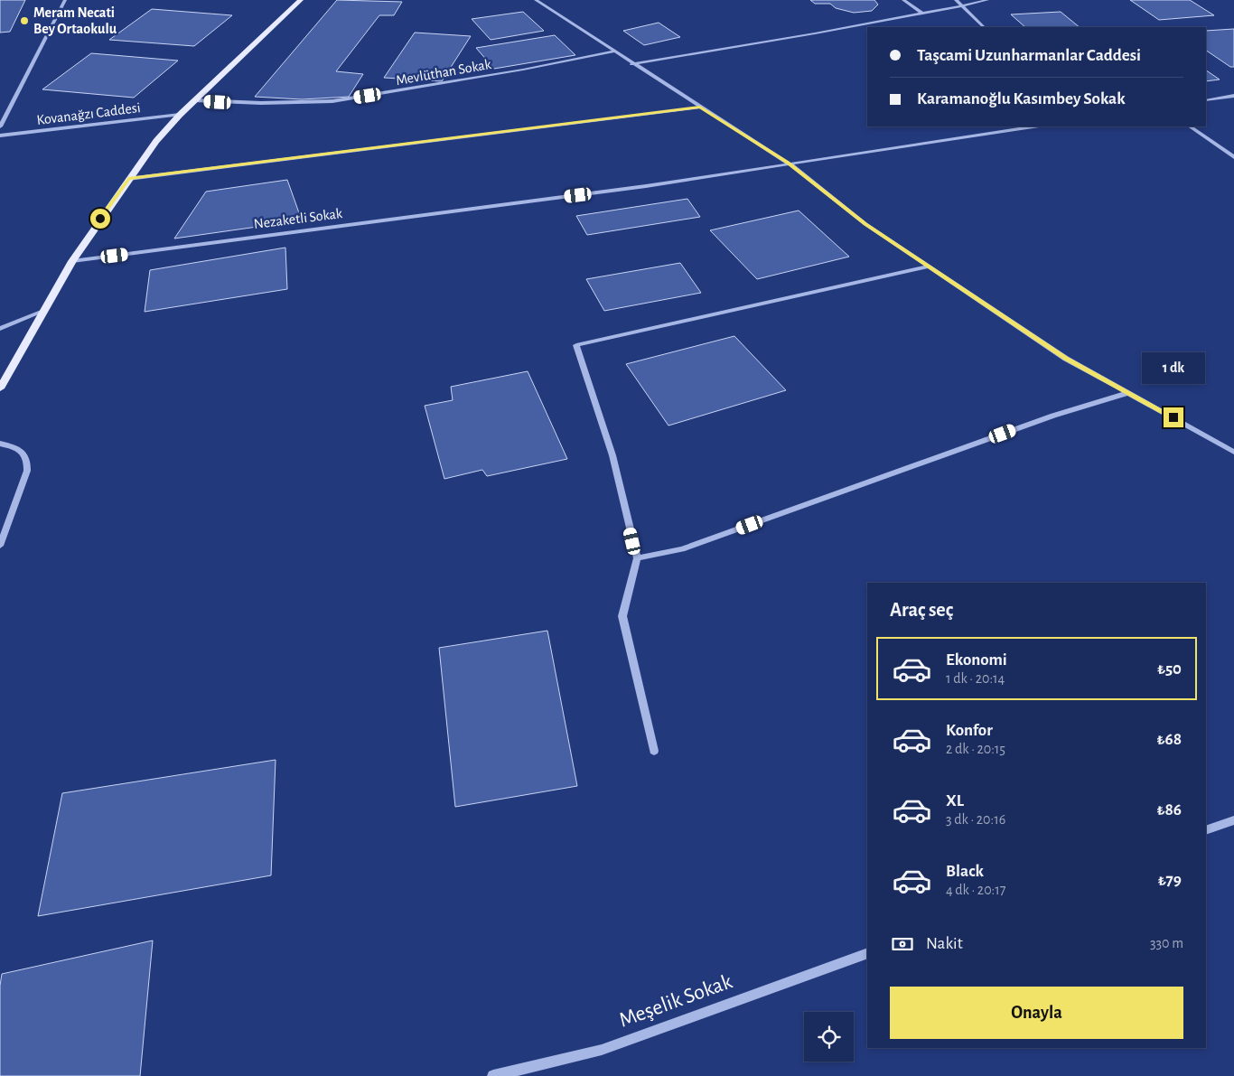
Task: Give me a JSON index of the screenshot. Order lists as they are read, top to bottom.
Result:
{
  "streets": {
    "street": [
      "Mevlüthan Sokak",
      "Kovanağzı Caddesi",
      "Nezaketli Sokak",
      "Meşelik Sokak"
    ]
  },
  "places": ["Meram Necati Bey Ortaokulu"],
  "page": {
    "banner": ["Taşcami Uzunharmanlar Caddesi", "Karamanoğlu Kasımbey Sokak"],
    "bubble": "1 dk",
    "heading": "Araç seç",
    "list": [
      {
        "name": "Ekonomi",
        "note": "1 dk · 20:14",
        "value": "₺50"
      },
      {
        "name": "Konfor",
        "note": "2 dk · 20:15",
        "value": "₺68"
      },
      {
        "name": "XL",
        "note": "3 dk · 20:16",
        "value": "₺86"
      },
      {
        "name": "Black",
        "note": "4 dk · 20:17",
        "value": "₺79"
      }
    ],
    "pay": ["Nakit", "330 m"],
    "buttons": "Onayla"
  }
}
